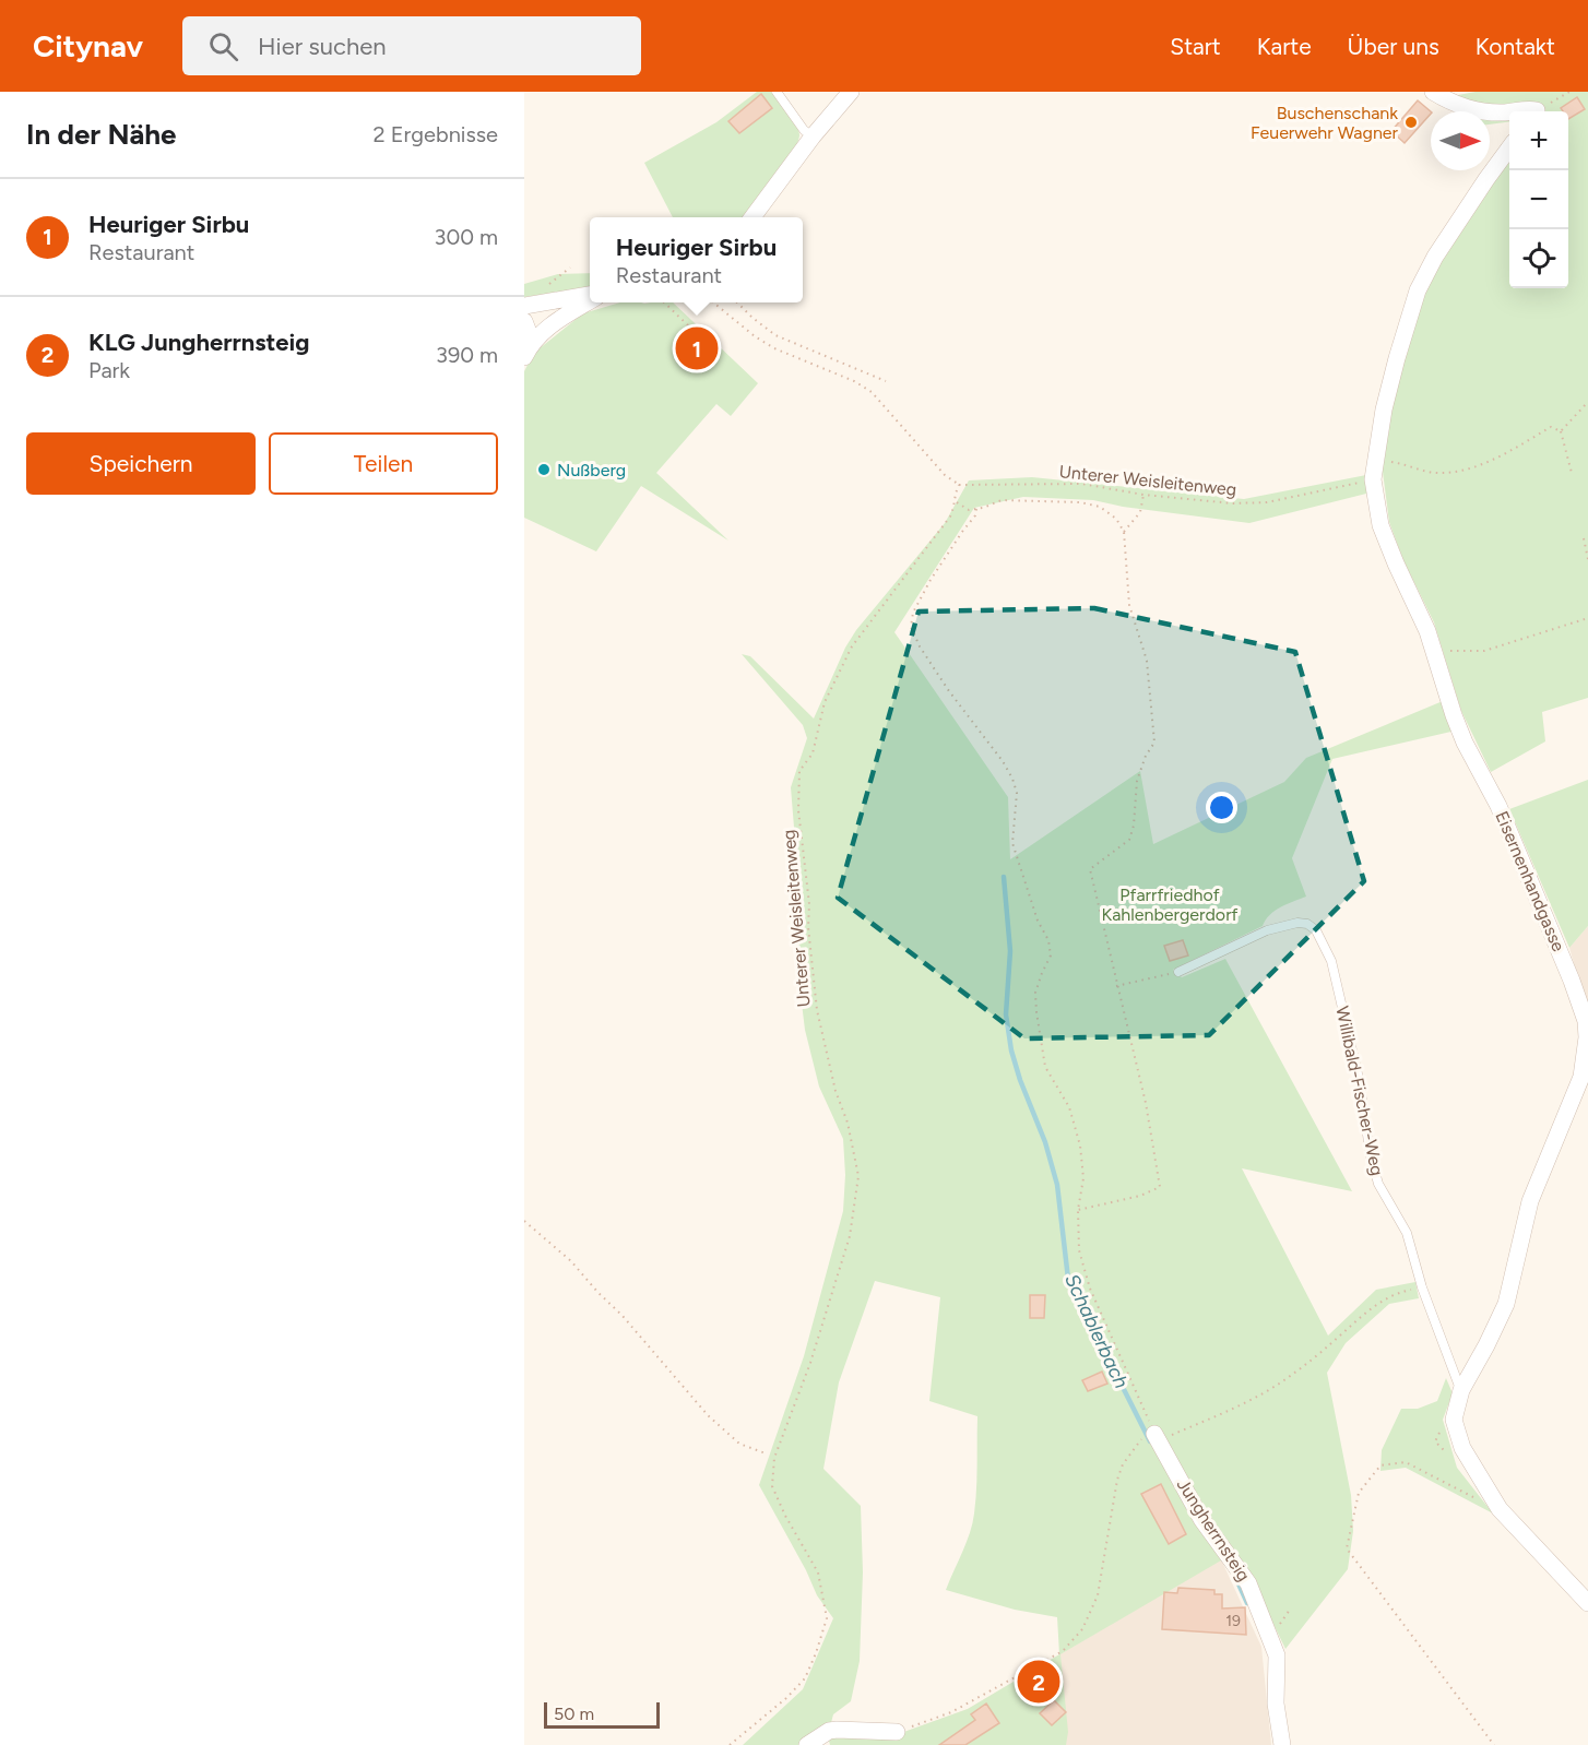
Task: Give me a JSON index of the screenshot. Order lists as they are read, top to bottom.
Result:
{
  "streets": {
    "street": ["Eisernenhandgasse", "Jungherrnsteig"],
    "lane": ["Willibald-Fischer-Weg"],
    "path": ["Unterer Weisleitenweg"]
  },
  "crossings": [
    ["Unterer Weisleitenweg", "Eisernenhandgasse"],
    ["Eisernenhandgasse", "Willibald-Fischer-Weg"]
  ],
  "water": ["Schablerbach"],
  "parks": ["Pfarrfriedhof Kahlenbergerdorf"],
  "places": ["Buschenschank Feuerwehr Wagner", "Nußberg"],
  "house_numbers": ["19"],
  "scale_bar": "50 m",
  "north": "right",
  "page": {
    "header": "Citynav",
    "search": "Hier suchen",
    "nav": [
      "Start",
      "Karte",
      "Über uns",
      "Kontakt"
    ],
    "heading": ["In der Nähe", "2 Ergebnisse"],
    "map_buttons": ["+", "−"],
    "list": [
      {
        "mark": "1",
        "name": "Heuriger Sirbu",
        "note": "Restaurant",
        "value": "300 m"
      },
      {
        "mark": "2",
        "name": "KLG Jungherrnsteig",
        "note": "Park",
        "value": "390 m"
      }
    ],
    "popup": ["Heuriger Sirbu", "Restaurant"],
    "pins": ["1", "2"],
    "buttons": ["Speichern", "Teilen"],
    "scale": "50 m"
  }
}
